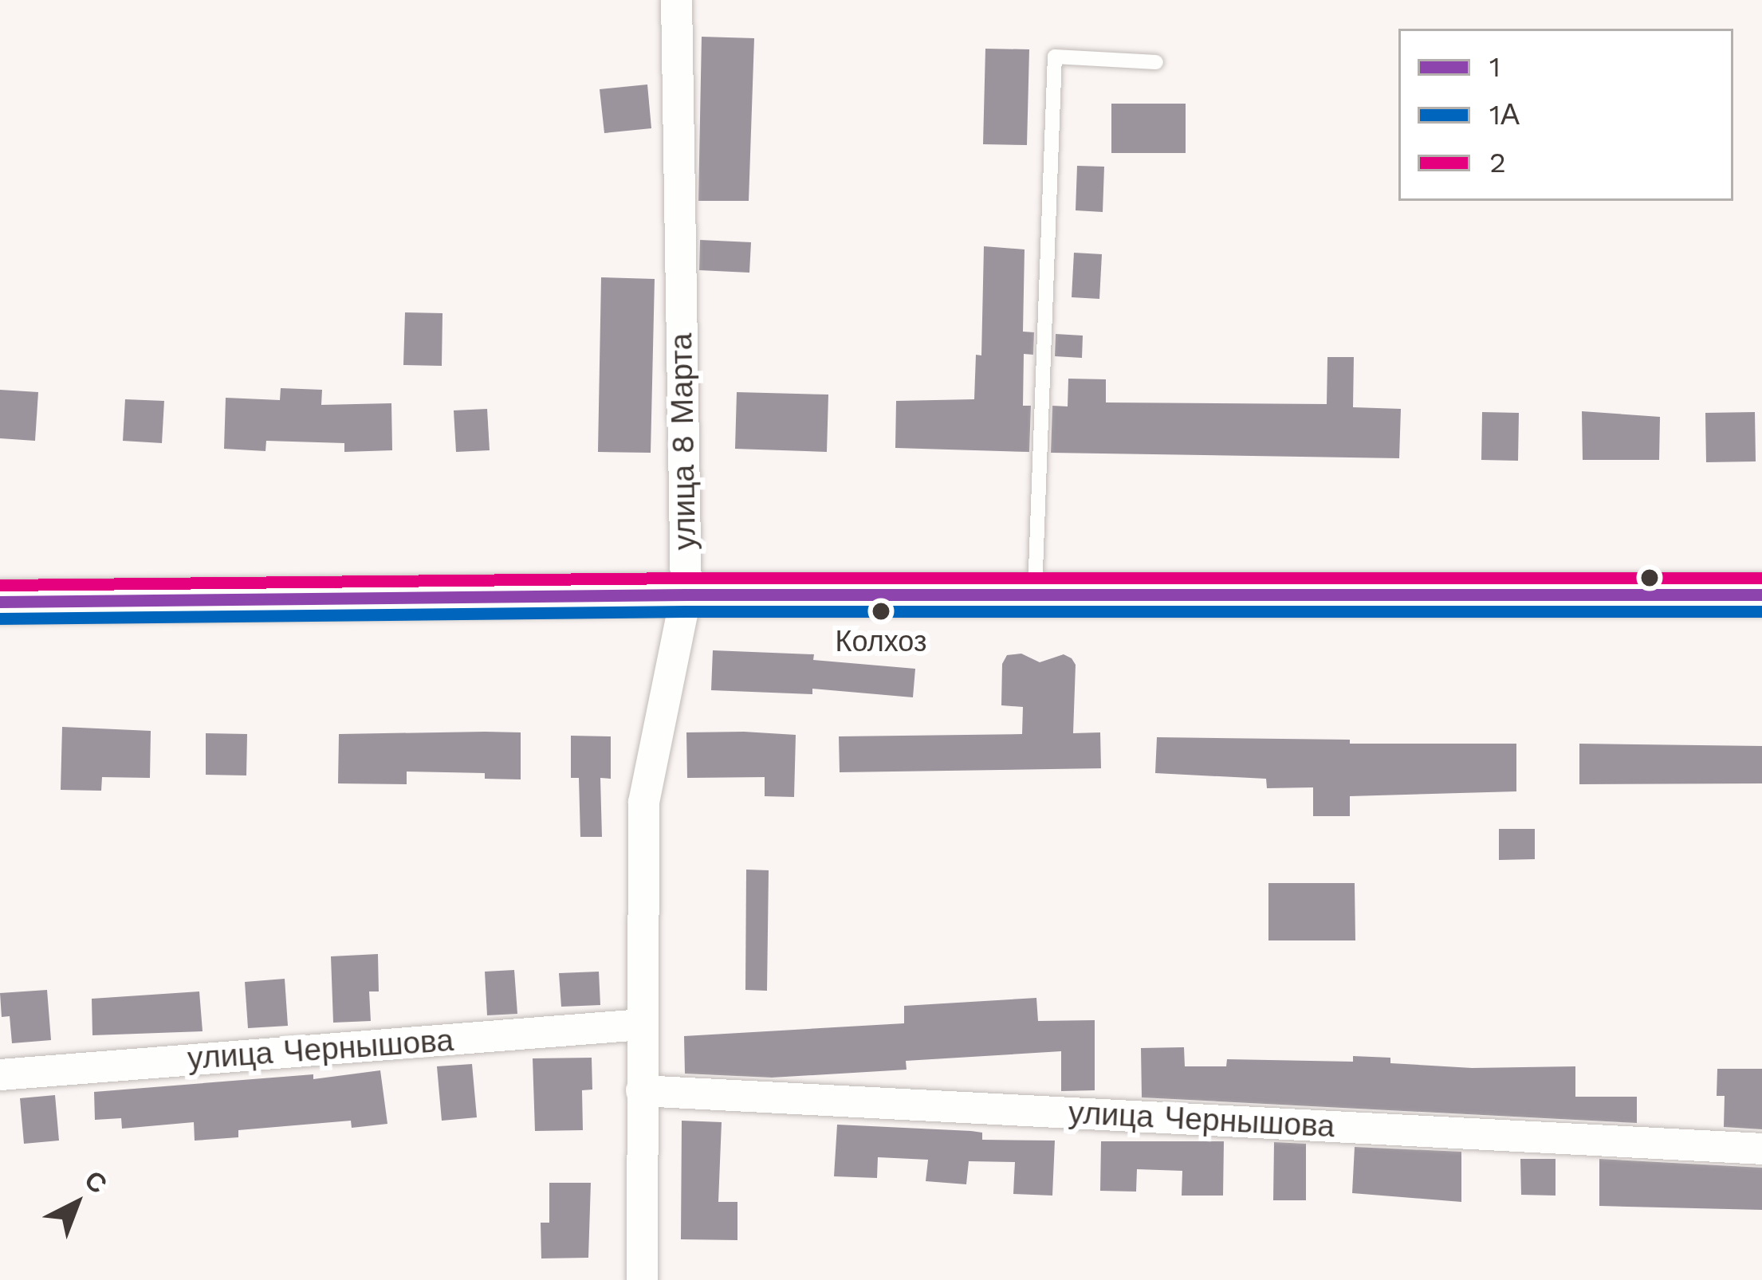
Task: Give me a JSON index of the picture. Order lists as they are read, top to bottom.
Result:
{
  "streets": {
    "street": ["улица 8 Марта", "улица Чернышова"]
  },
  "crossings": [
    ["улица 8 Марта", "улица Чернышова"]
  ],
  "places": ["Колхоз"],
  "lines": ["transit line 2", "transit line 1", "transit line 1А"],
  "legend": ["1", "1А", "2"],
  "north": "top right"
}
